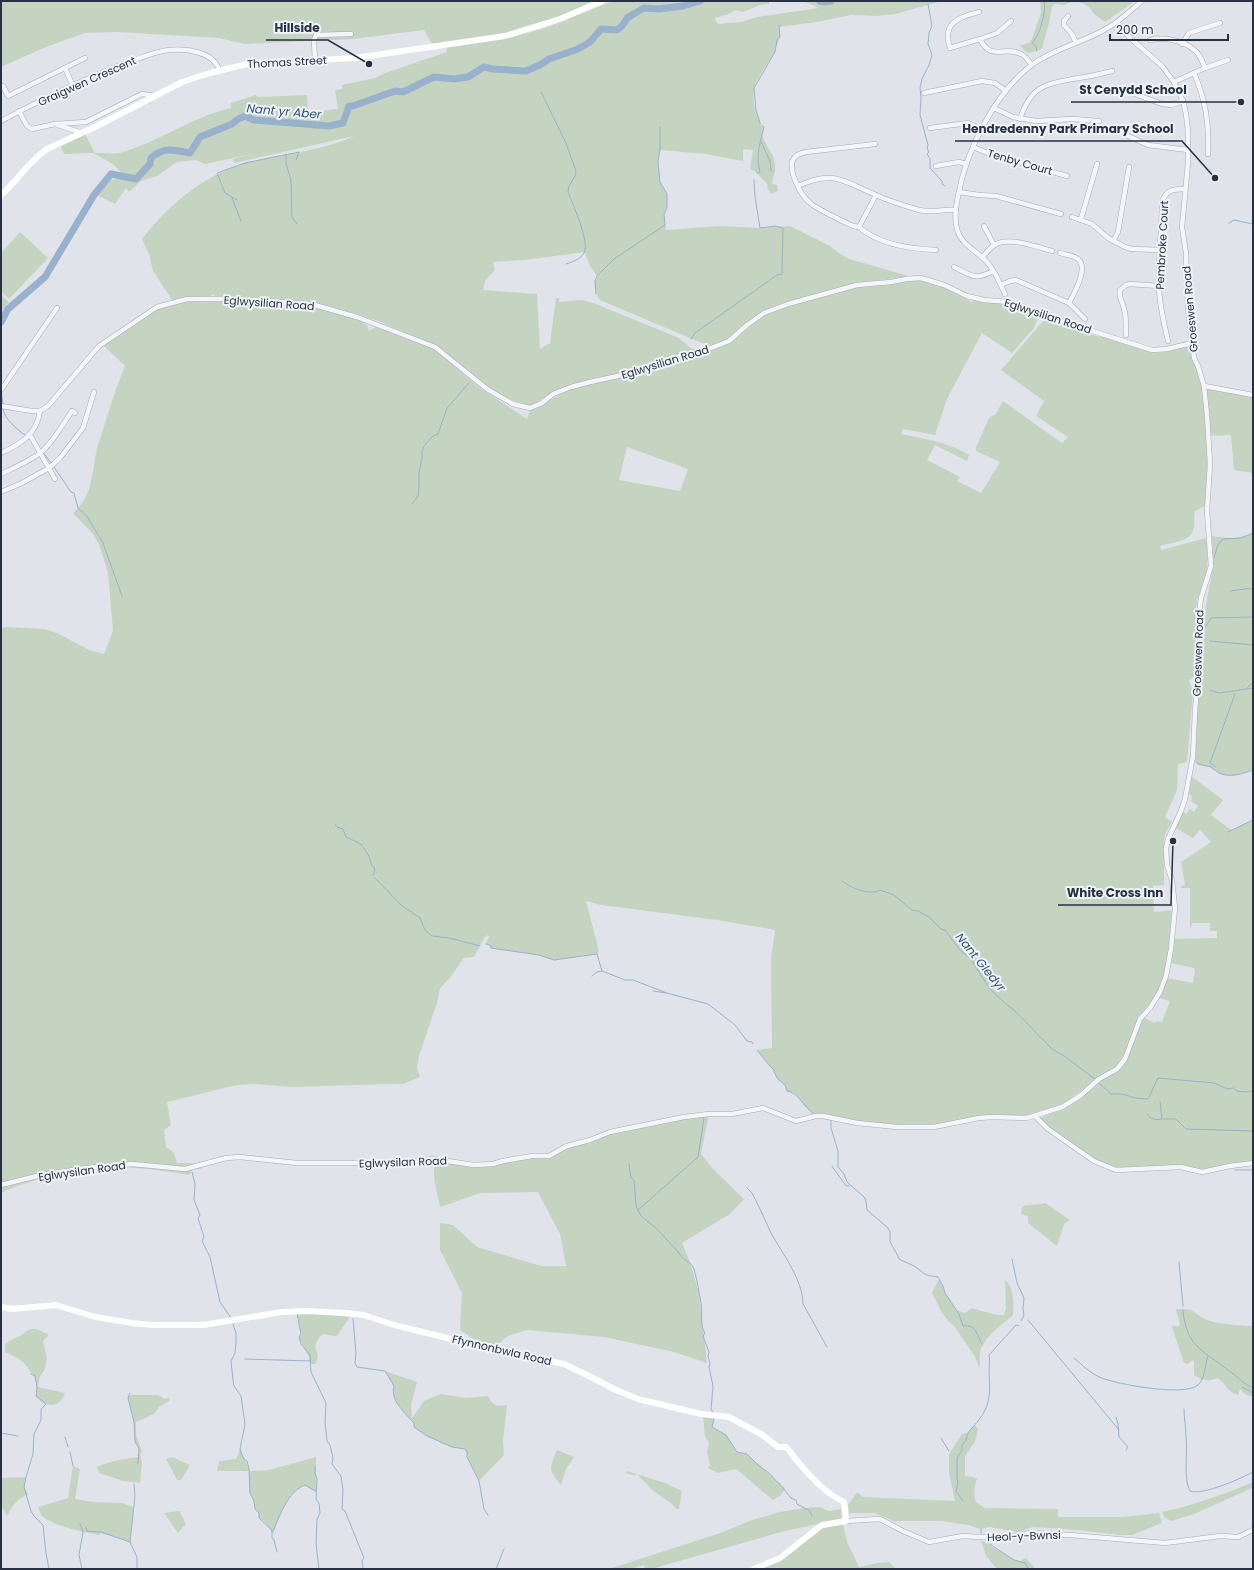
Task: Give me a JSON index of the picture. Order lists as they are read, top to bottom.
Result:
{
  "streets": {
    "street": [
      "Thomas Street",
      "Graigwen Crescent",
      "Tenby Court",
      "Pembroke Court",
      "Eglwysilian Road",
      "Groeswen Road",
      "Eglwysilan Road",
      "Ffynnonbwla Road",
      "Heol-y-Bwnsi"
    ]
  },
  "crossings": [
    ["Thomas Street", "Graigwen Crescent"],
    ["Pembroke Court", "Groeswen Road"],
    ["Eglwysilian Road", "Groeswen Road"],
    ["Groeswen Road", "Eglwysilan Road"],
    ["Ffynnonbwla Road", "Heol-y-Bwnsi"]
  ],
  "water": ["Nant yr Aber", "Nant Gledyr"],
  "places": [
    "Hillside",
    "St Cenydd School",
    "Hendredenny Park Primary School",
    "White Cross Inn"
  ],
  "scale_bar": "200 m"
}
